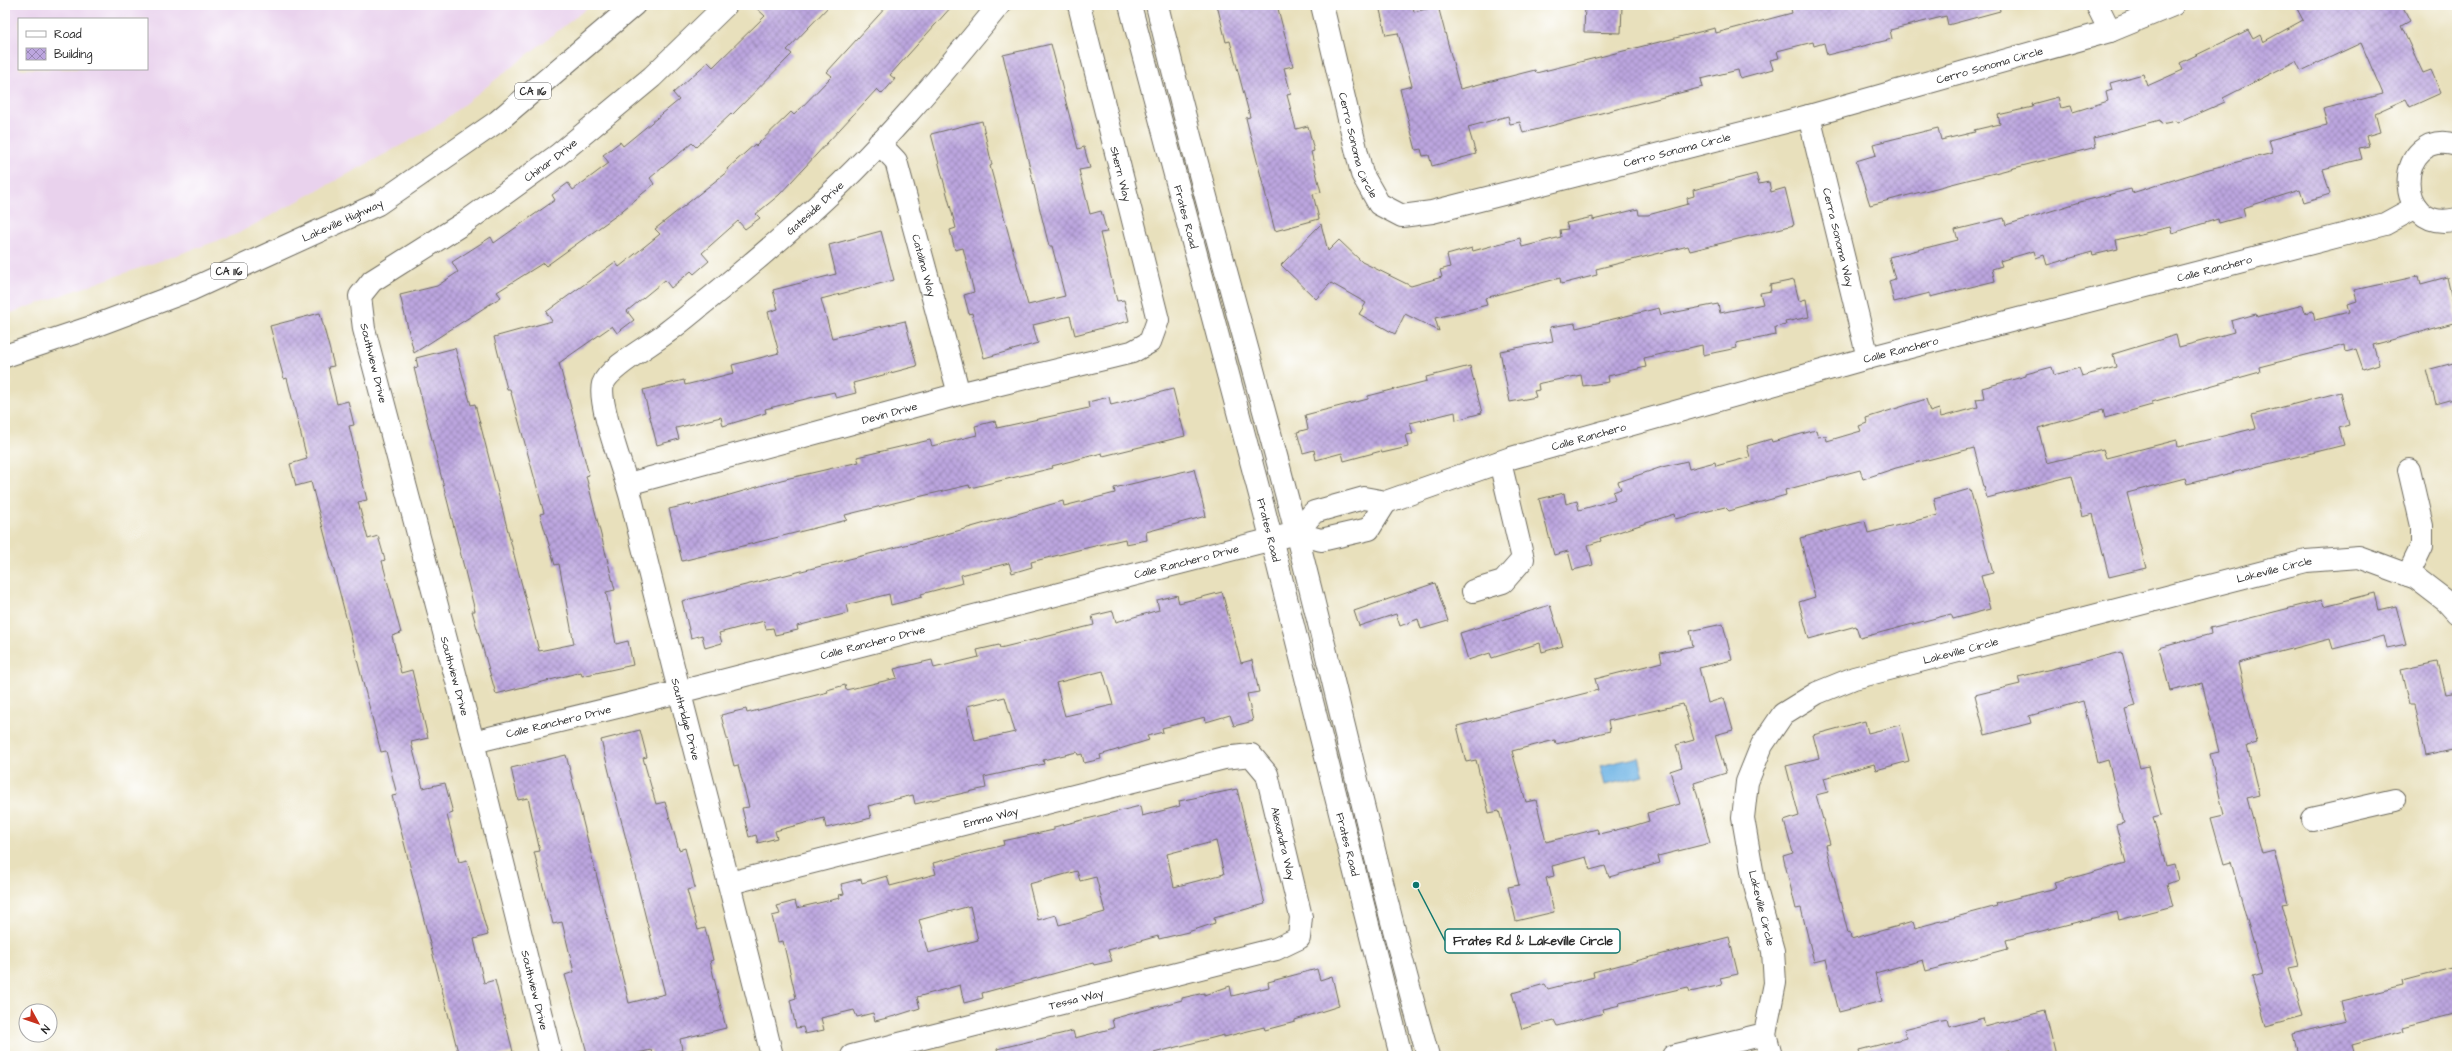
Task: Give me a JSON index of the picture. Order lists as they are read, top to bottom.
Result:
{
  "streets": {
    "street": [
      "Cerro Sonoma Circle",
      "CA 116",
      "Chinar Drive",
      "Shern Way",
      "Gateside Drive",
      "Frates Road",
      "Lakeville Highway",
      "Cerra Sonoma Way",
      "Catalina Way",
      "Calle Ranchero",
      "Southview Drive",
      "Devin Drive",
      "Calle Ranchero Drive",
      "Lakeville Circle",
      "Southridge Drive",
      "Emma Way",
      "Alexandra Way",
      "Tessa Way"
    ]
  },
  "crossings": [
    ["Cerro Sonoma Circle", "Cerra Sonoma Way"],
    ["Chinar Drive", "Southview Drive"],
    ["Shern Way", "Devin Drive"],
    ["Gateside Drive", "Catalina Way"],
    ["Gateside Drive", "Southridge Drive"],
    ["Frates Road", "Calle Ranchero"],
    ["Frates Road", "Calle Ranchero Drive"],
    ["Cerra Sonoma Way", "Calle Ranchero"],
    ["Catalina Way", "Devin Drive"],
    ["Southview Drive", "Calle Ranchero Drive"],
    ["Devin Drive", "Southridge Drive"],
    ["Calle Ranchero Drive", "Southridge Drive"],
    ["Southridge Drive", "Emma Way"],
    ["Emma Way", "Alexandra Way"],
    ["Alexandra Way", "Tessa Way"]
  ],
  "places": ["Frates Rd & Lakeville Circle"],
  "legend": ["Road", "Building"],
  "north": "bottom right"
}
